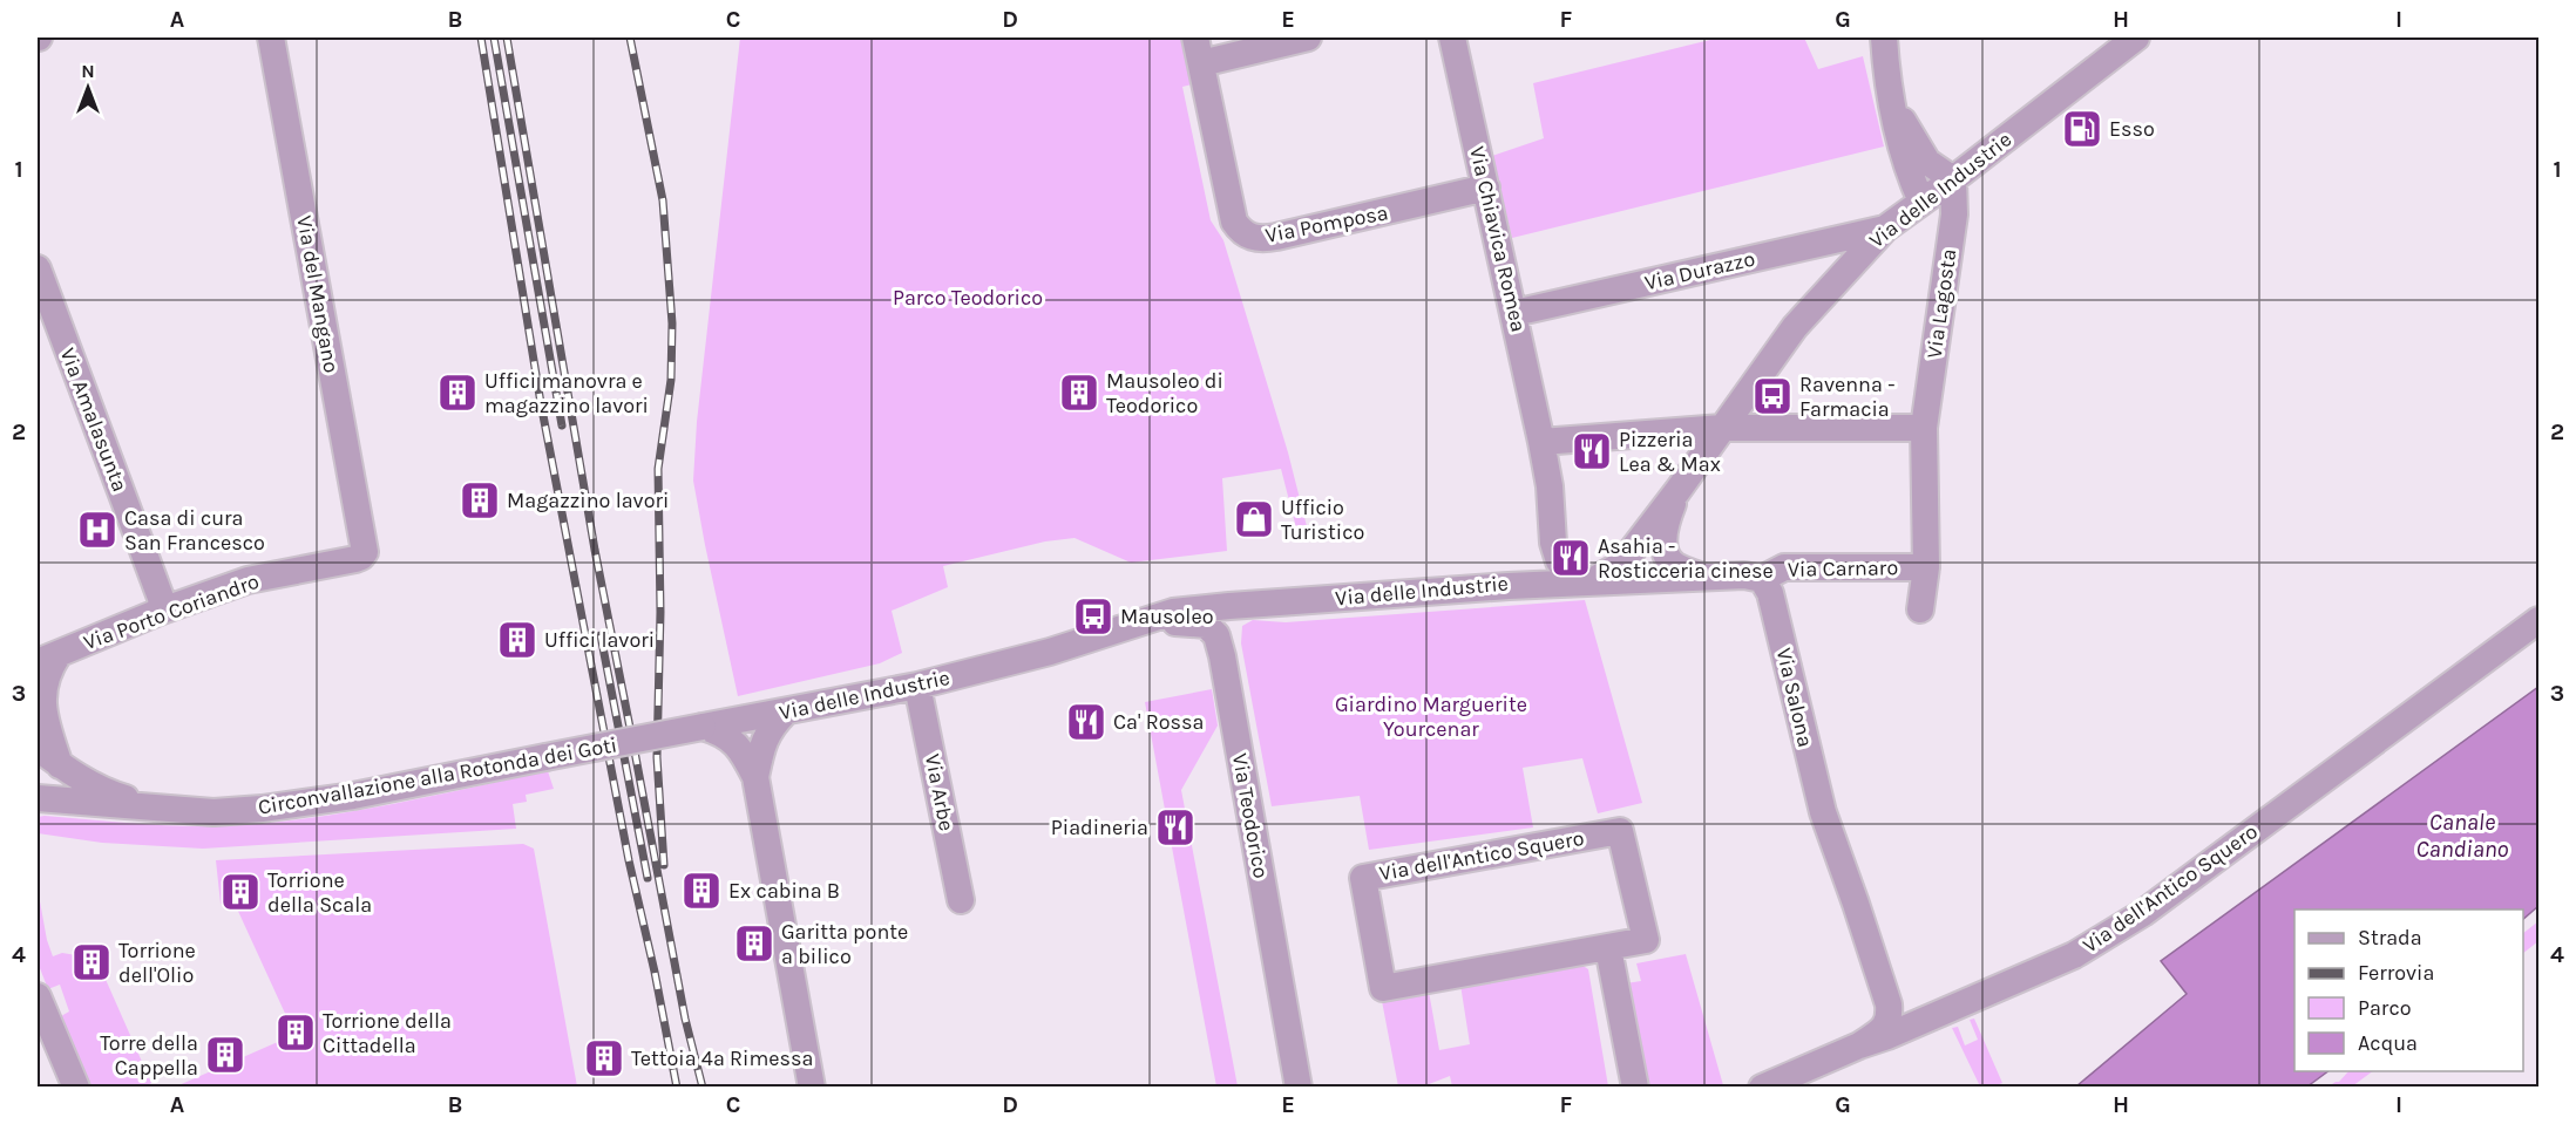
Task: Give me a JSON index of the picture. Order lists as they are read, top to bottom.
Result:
{
  "streets": {
    "street": [
      "Via delle Industrie",
      "Via Pomposa",
      "Via Chiavica Romea",
      "Via Durazzo",
      "Via del Mangano",
      "Via Lagosta",
      "Via Amalasunta",
      "Via Carnaro",
      "Via Porto Coriandro",
      "Via Salona",
      "Circonvallazione alla Rotonda dei Goti",
      "Via Arbe",
      "Via Teodorico",
      "Via dell'Antico Squero"
    ]
  },
  "crossings": [
    ["Via delle Industrie", "Via Chiavica Romea"],
    ["Via delle Industrie", "Via Durazzo"],
    ["Via delle Industrie", "Via Lagosta"],
    ["Via delle Industrie", "Circonvallazione alla Rotonda dei Goti"],
    ["Via delle Industrie", "Via Arbe"],
    ["Via delle Industrie", "Via Teodorico"],
    ["Via Pomposa", "Via Chiavica Romea"],
    ["Via Chiavica Romea", "Via Durazzo"],
    ["Via del Mangano", "Via Porto Coriandro"],
    ["Via Lagosta", "Via Carnaro"],
    ["Via Amalasunta", "Via Porto Coriandro"],
    ["Via Carnaro", "Via Salona"],
    ["Via Porto Coriandro", "Circonvallazione alla Rotonda dei Goti"],
    ["Via Salona", "Via dell'Antico Squero"]
  ],
  "water": ["Canale Candiano"],
  "parks": ["Parco Teodorico", "Giardino Marguerite Yourcenar"],
  "places": {
    "fuel station": ["Esso"],
    "building": [
      "Uffici manovra e magazzino lavori",
      "Mausoleo di Teodorico",
      "Magazzino lavori",
      "Uffici lavori",
      "Ex cabina B",
      "Torrione della Scala",
      "Garitta ponte a bilico",
      "Torrione dell'Olio",
      "Torrione della Cittadella",
      "Torre della Cappella",
      "Tettoia 4ª Rimessa"
    ],
    "bus stop": ["Ravenna - Farmacia", "Mausoleo"],
    "restaurant": [
      "Pizzeria Lea & Max",
      "Asahia - Rosticceria cinese",
      "Ca' Rossa",
      "Piadineria"
    ],
    "shop": ["Ufficio Turistico"],
    "hospital": ["Casa di cura San Francesco"]
  },
  "legend": [
    "Strada",
    "Ferrovia",
    "Parco",
    "Acqua"
  ],
  "north": "top",
  "grid": {
    "columns": [
      "A",
      "B",
      "C",
      "D",
      "E",
      "F",
      "G",
      "H",
      "I"
    ],
    "rows": [
      "1",
      "2",
      "3",
      "4"
    ]
  }
}
